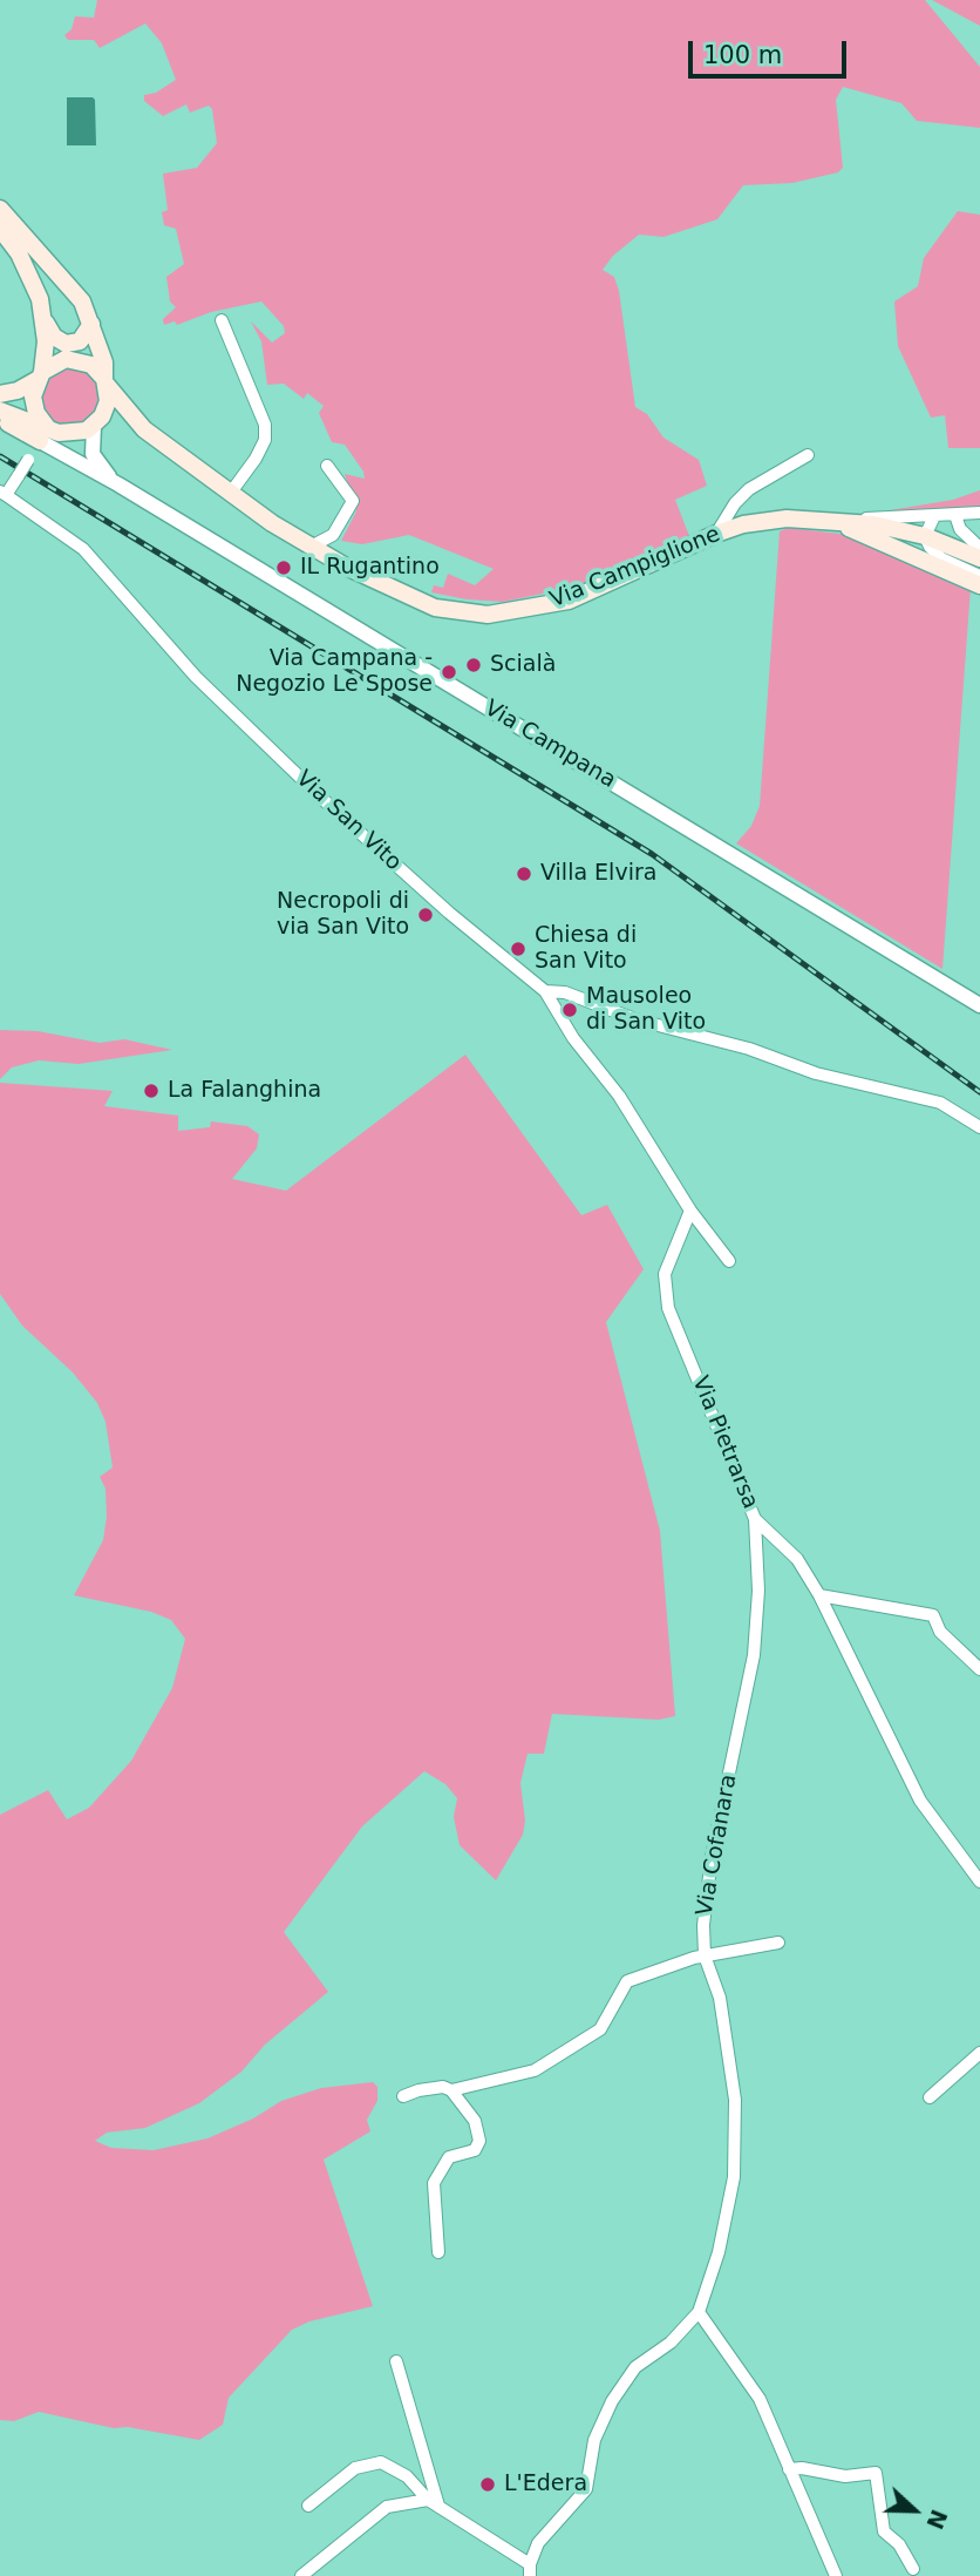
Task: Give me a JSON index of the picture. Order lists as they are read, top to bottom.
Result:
{
  "streets": {
    "main road": ["Via Campiglione"],
    "street": [
      "Via Campana",
      "Via San Vito",
      "Via Pietrarsa",
      "Via Cofanara"
    ]
  },
  "crossings": [
    ["Via Campiglione", "Via Campana"],
    ["Via Pietrarsa", "Via Cofanara"]
  ],
  "places": [
    "IL Rugantino",
    "Scialà",
    "Via Campana - Negozio Le Spose",
    "Villa Elvira",
    "Necropoli di via San Vito",
    "Chiesa di San Vito",
    "Mausoleo di San Vito",
    "La Falanghina",
    "L'Edera"
  ],
  "scale_bar": "100 m",
  "north": "right"
}
